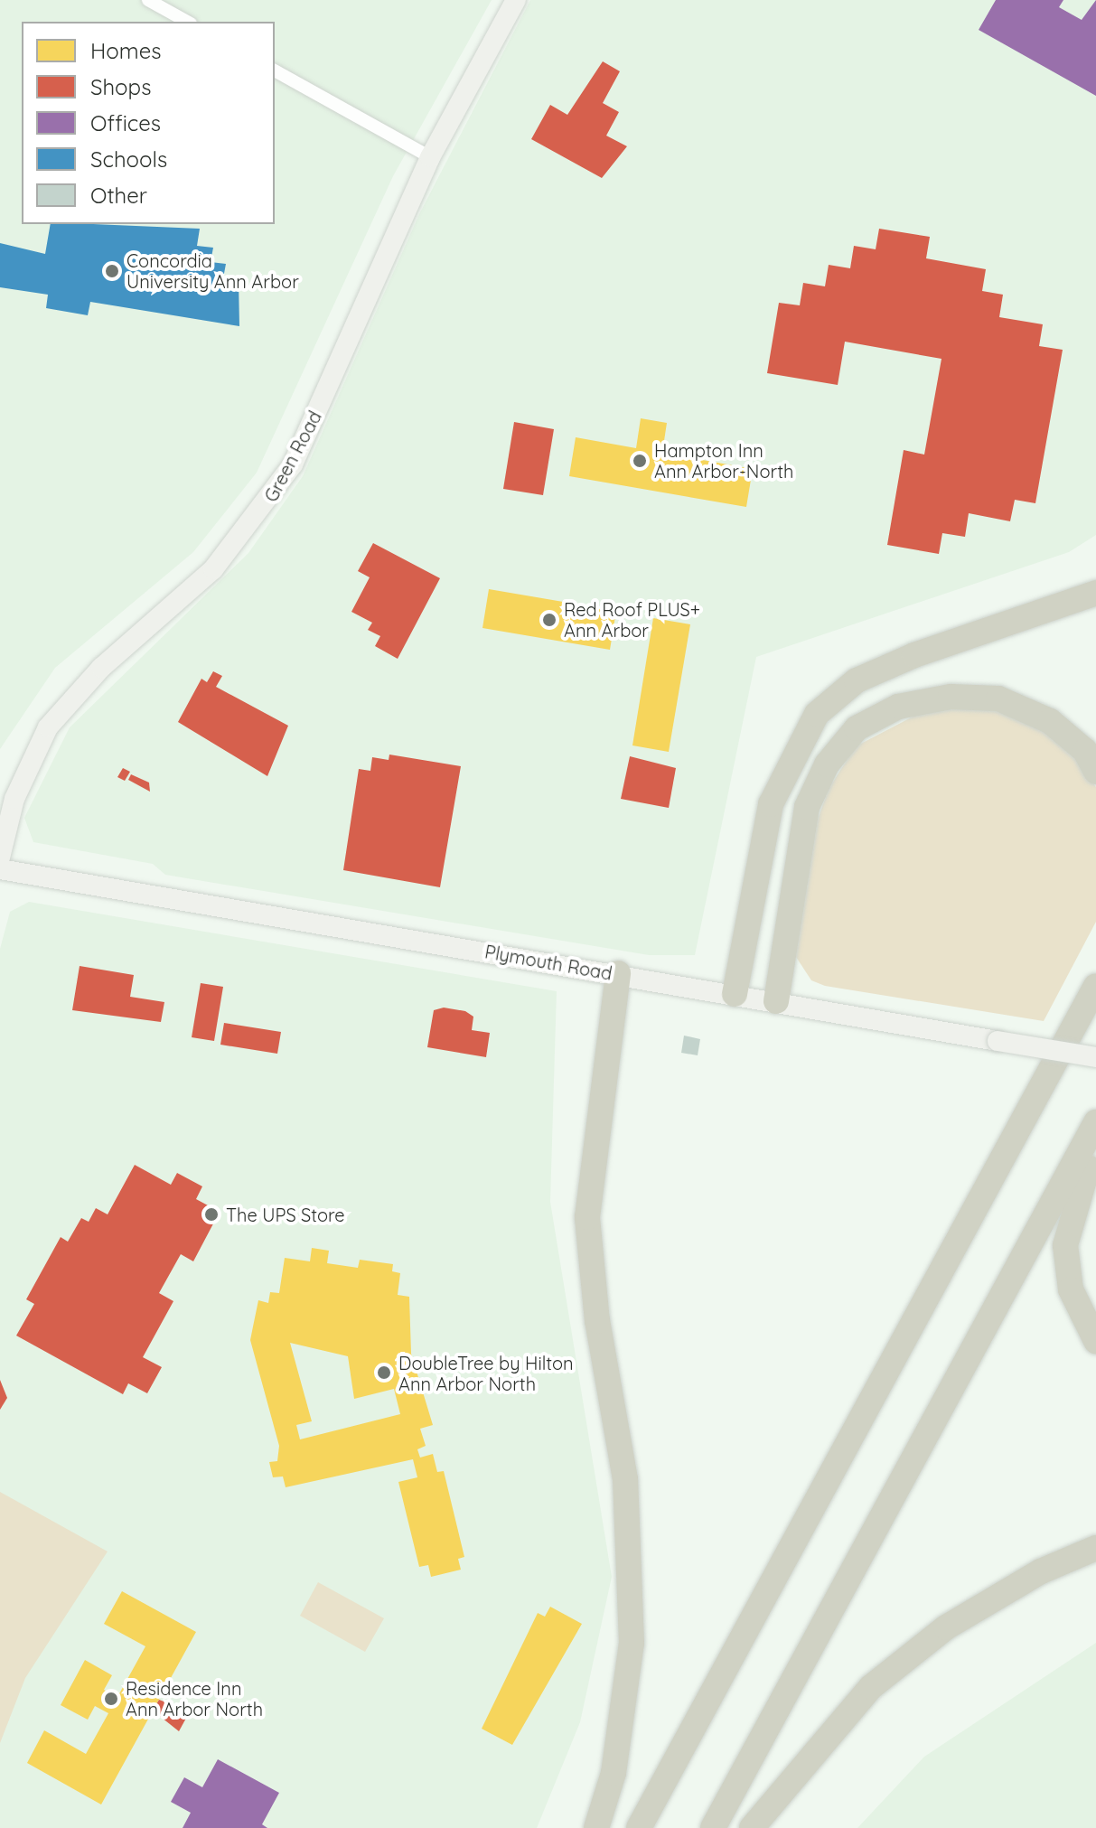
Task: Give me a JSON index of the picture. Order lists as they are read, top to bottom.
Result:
{
  "streets": {
    "main road": ["Green Road", "Plymouth Road"]
  },
  "places": [
    "Concordia University Ann Arbor",
    "Hampton Inn Ann Arbor-North",
    "Red Roof PLUS+ Ann Arbor",
    "The UPS Store",
    "DoubleTree by Hilton Ann Arbor North",
    "Residence Inn Ann Arbor North"
  ],
  "legend": [
    "Homes",
    "Shops",
    "Offices",
    "Schools",
    "Other"
  ]
}
